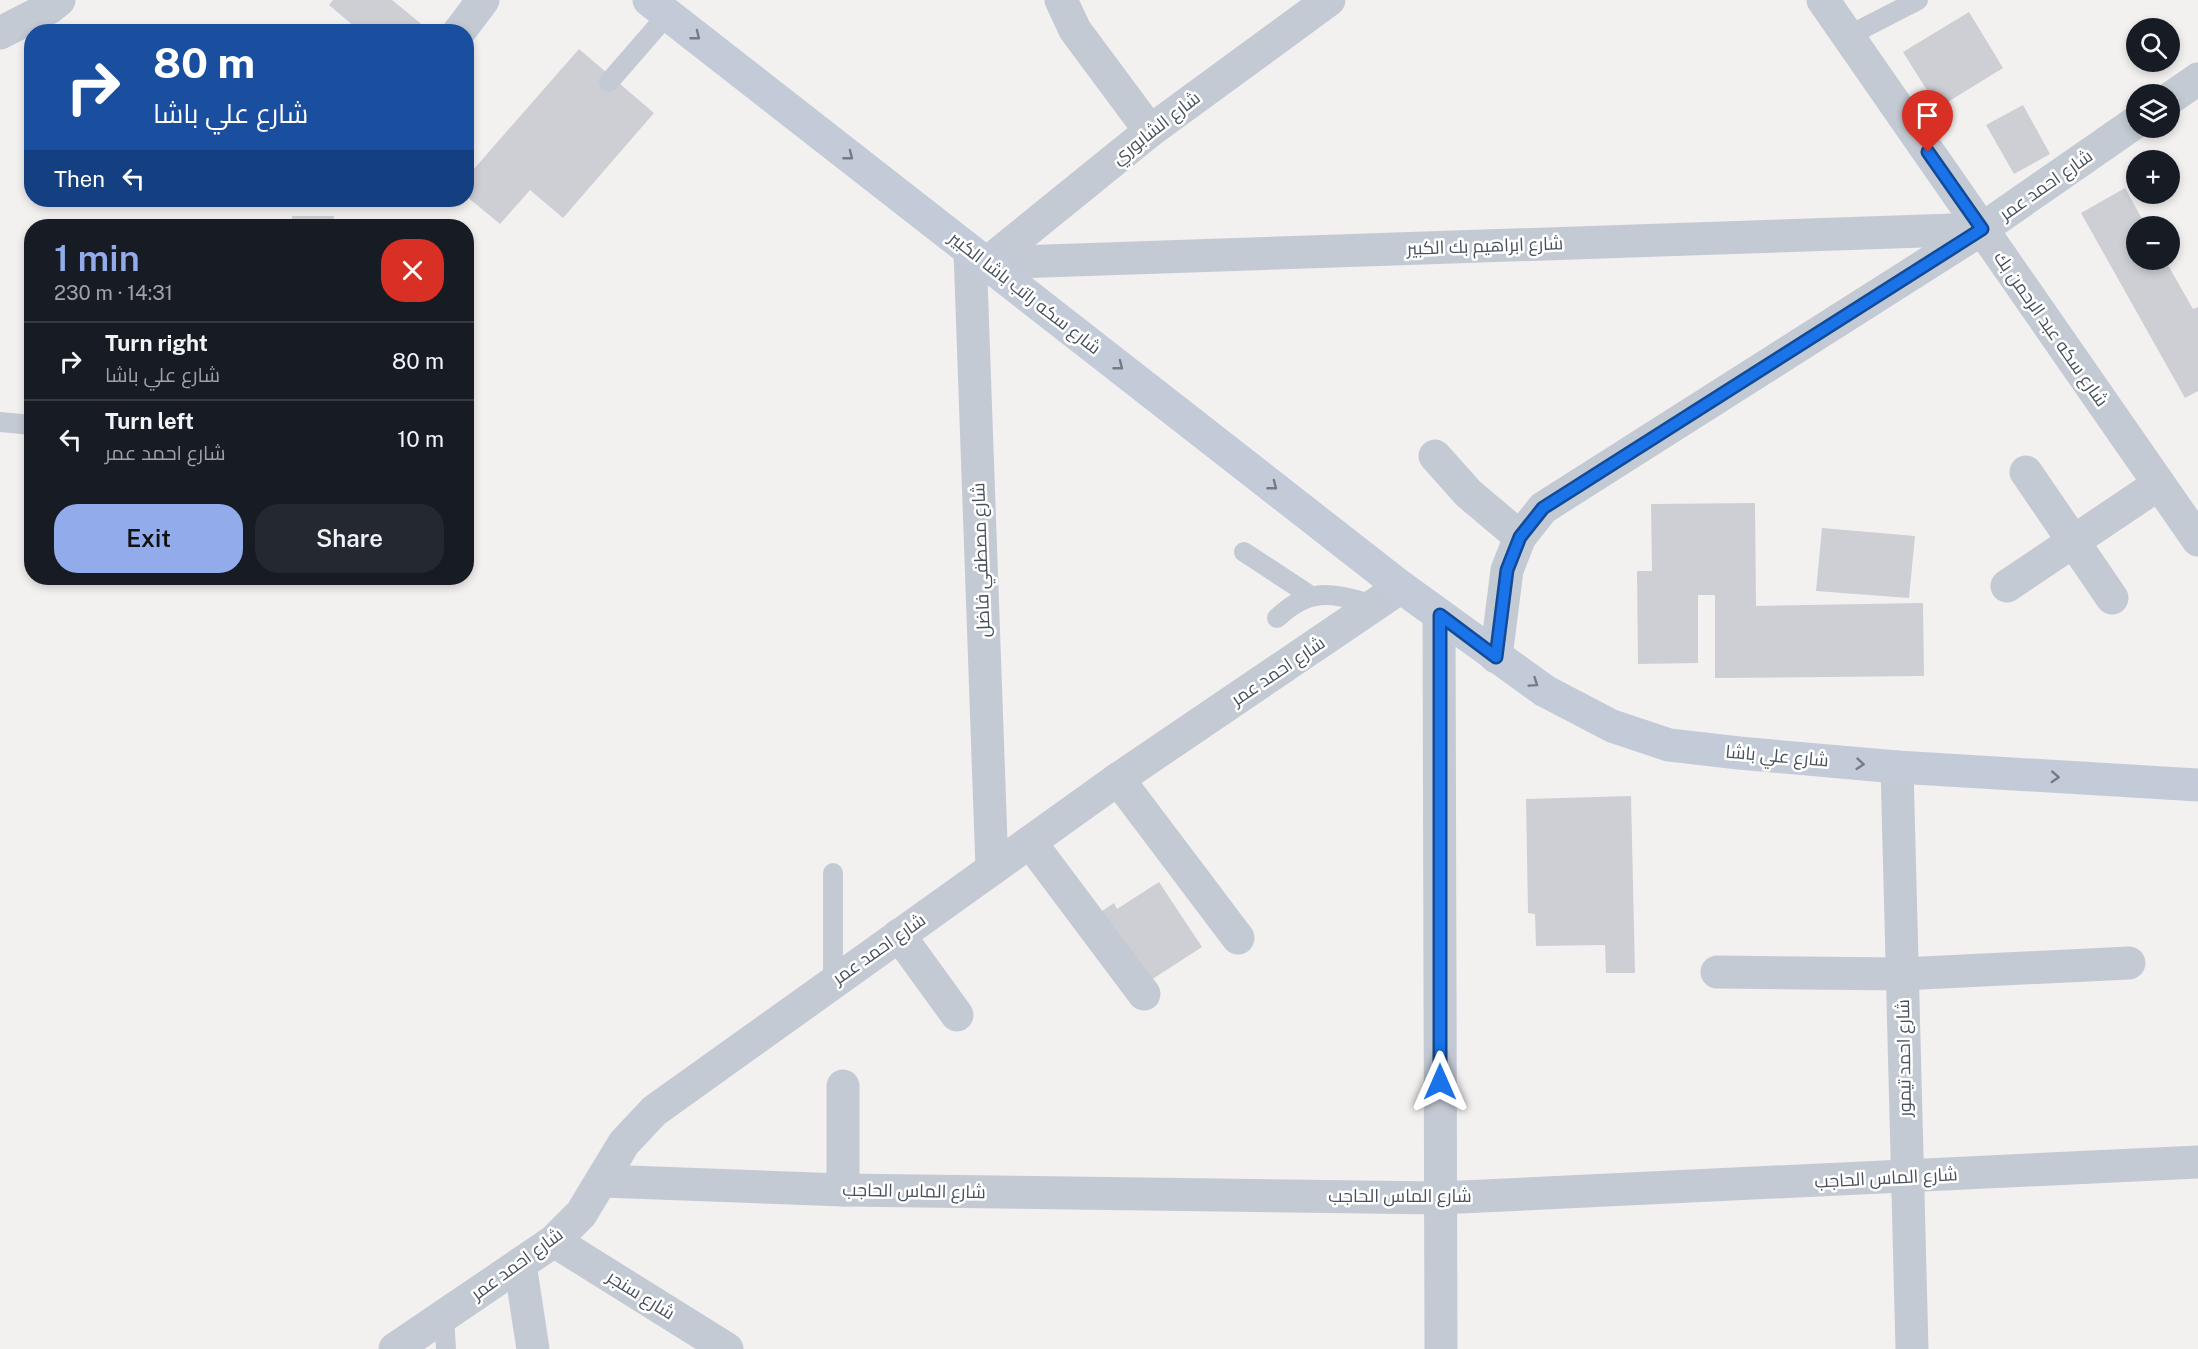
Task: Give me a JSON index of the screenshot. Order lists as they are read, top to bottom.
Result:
{
  "streets": {
    "main road": ["شارع سكه راتب باشا الكبير", "شارع علي باشا"],
    "street": [
      "شارع الشابوري",
      "شارع احمد عمر",
      "شارع ابراهيم بك الكبير",
      "شارع سكه عبد الرحمن بك",
      "شارع مصطفي فاضل",
      "شارع احمد تيمور",
      "شارع الماس الحاجب",
      "شارع سنجر"
    ]
  },
  "crossings": [
    ["شارع الشابوري", "شارع ابراهيم بك الكبير"],
    ["شارع الشابوري", "شارع سكه راتب باشا الكبير"],
    ["شارع الشابوري", "شارع مصطفي فاضل"],
    ["شارع احمد عمر", "شارع ابراهيم بك الكبير"],
    ["شارع احمد عمر", "شارع سكه راتب باشا الكبير"],
    ["شارع احمد عمر", "شارع سكه عبد الرحمن بك"],
    ["شارع احمد عمر", "شارع مصطفي فاضل"],
    ["شارع احمد عمر", "شارع علي باشا"],
    ["شارع احمد عمر", "شارع الماس الحاجب"],
    ["شارع احمد عمر", "شارع سنجر"],
    ["شارع ابراهيم بك الكبير", "شارع سكه راتب باشا الكبير"],
    ["شارع ابراهيم بك الكبير", "شارع سكه عبد الرحمن بك"],
    ["شارع ابراهيم بك الكبير", "شارع مصطفي فاضل"],
    ["شارع سكه راتب باشا الكبير", "شارع مصطفي فاضل"],
    ["شارع سكه راتب باشا الكبير", "شارع علي باشا"],
    ["شارع علي باشا", "شارع احمد تيمور"],
    ["شارع احمد تيمور", "شارع الماس الحاجب"]
  ],
  "one_way": ["شارع سكه راتب باشا الكبير", "شارع علي باشا"],
  "page": {
    "map_buttons": ["+", "−"],
    "turn": ["80 m", "شارع علي باشا"],
    "then": "Then",
    "heading": ["1 min", "230 m · 14:31"],
    "list": [
      {
        "name": "Turn right",
        "note": "شارع علي باشا",
        "value": "80 m"
      },
      {
        "name": "Turn left",
        "note": "شارع احمد عمر",
        "value": "10 m"
      }
    ],
    "buttons": ["Exit", "Share"]
  }
}
